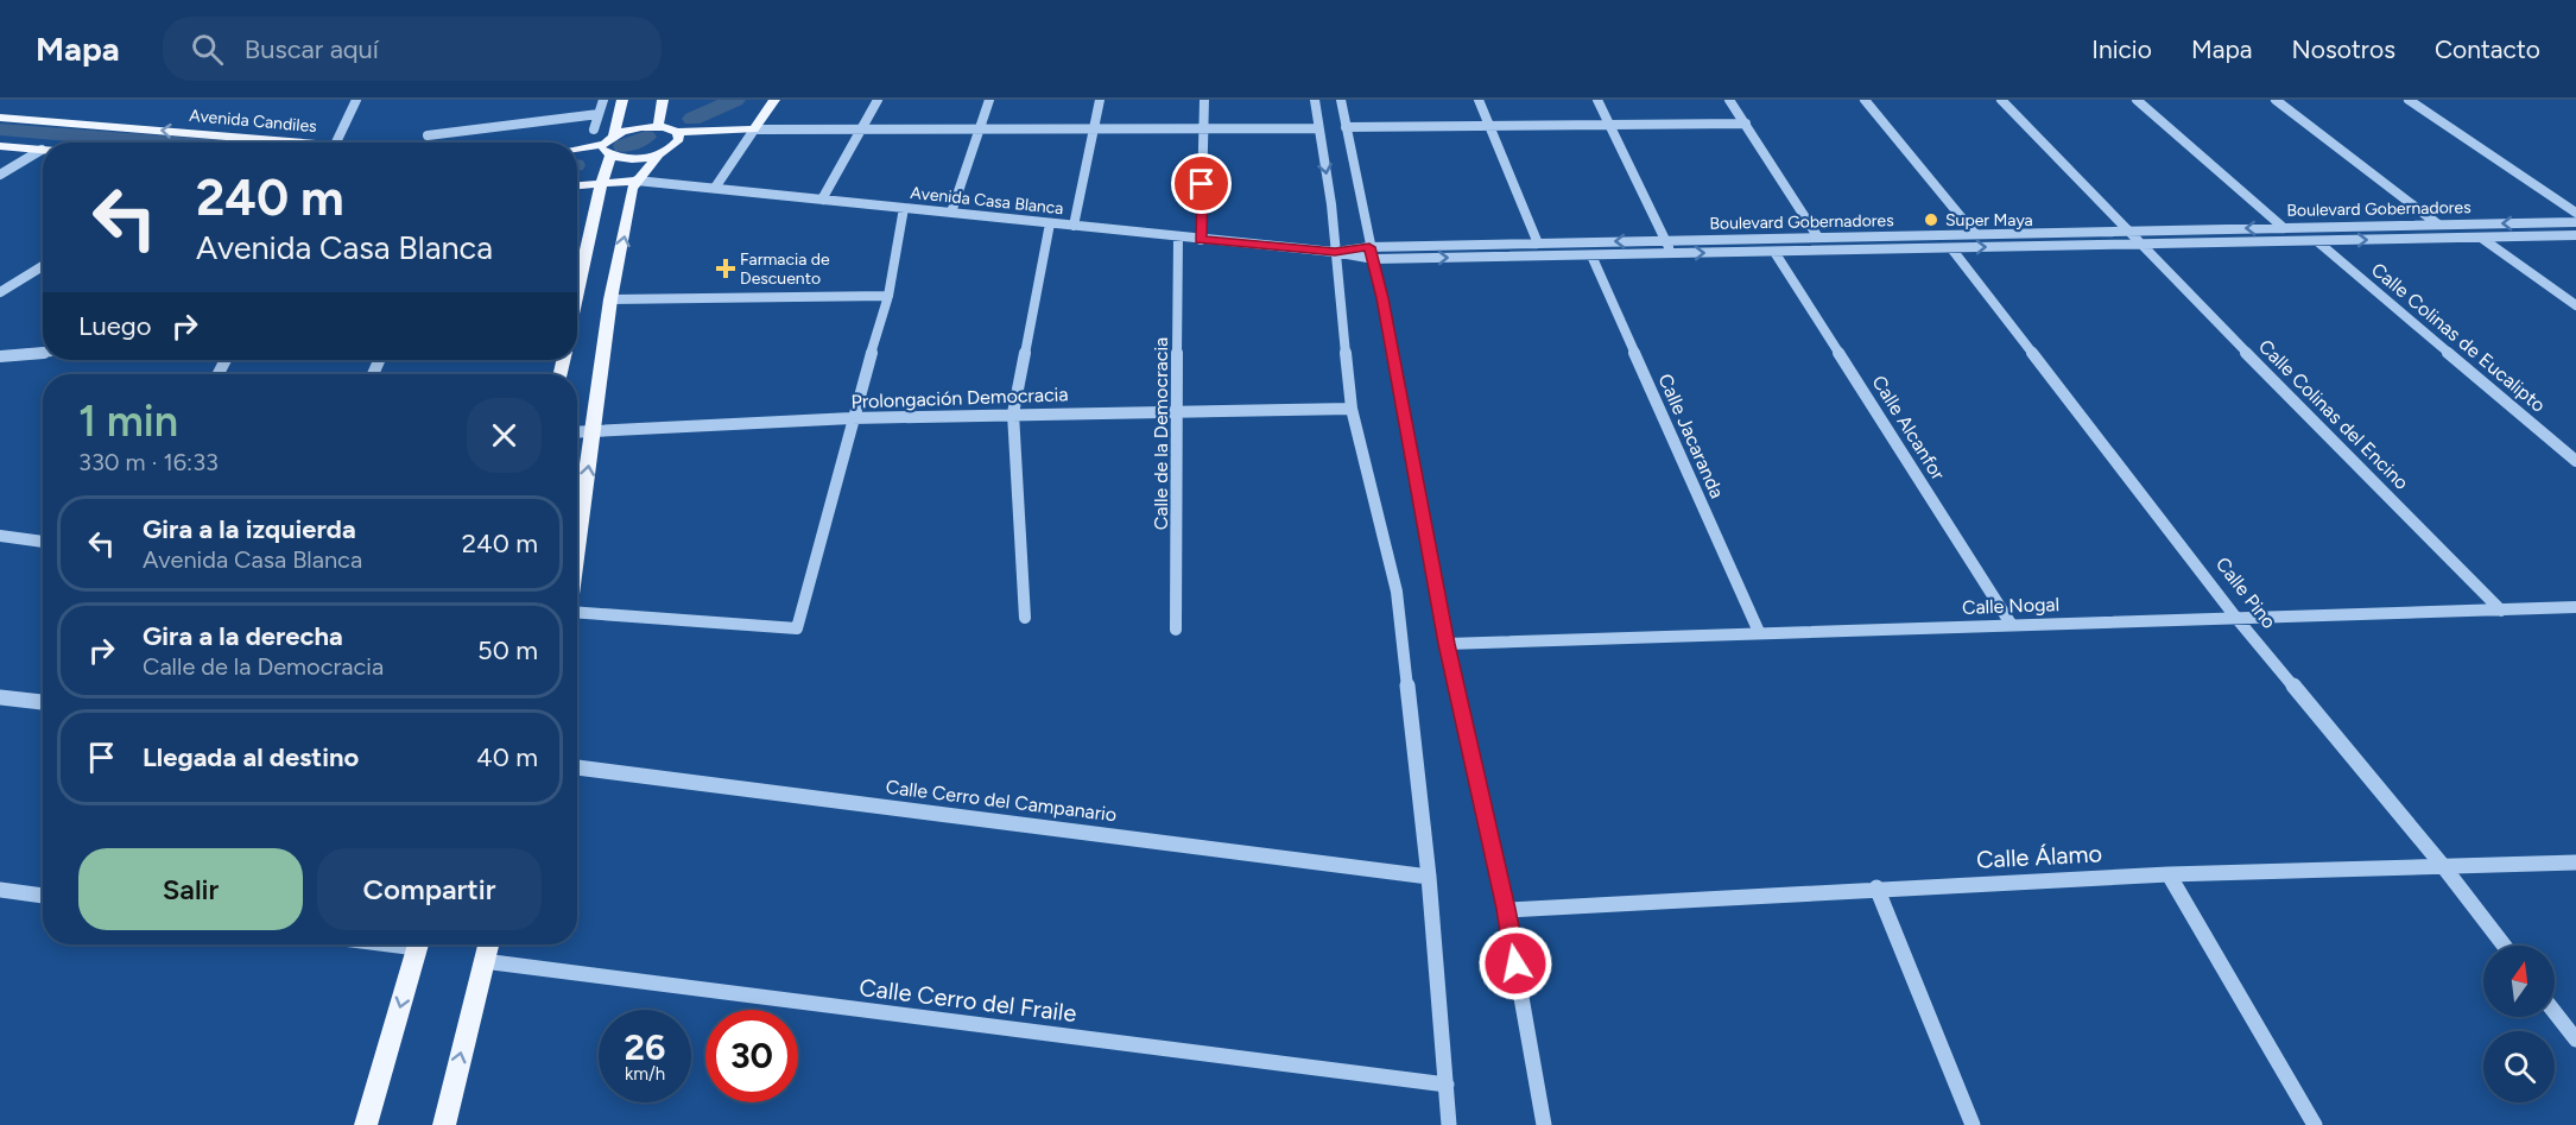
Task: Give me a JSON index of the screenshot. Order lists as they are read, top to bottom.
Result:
{
  "streets": {
    "main road": ["Avenida Candiles"],
    "street": [
      "Avenida Casa Blanca",
      "Boulevard Gobernadores",
      "Calle Colinas de Eucalipto",
      "Prolongación Democracia",
      "Calle Colinas del Encino",
      "Calle Alcanfor",
      "Calle de la Democracia",
      "Calle Jacaranda",
      "Calle Pino",
      "Calle Nogal",
      "Calle Cerro del Campanario",
      "Calle Álamo",
      "Calle Cerro del Fraile"
    ]
  },
  "crossings": [
    ["Avenida Casa Blanca", "Boulevard Gobernadores"],
    ["Avenida Casa Blanca", "Calle de la Democracia"],
    ["Boulevard Gobernadores", "Calle Colinas de Eucalipto"],
    ["Boulevard Gobernadores", "Calle Colinas del Encino"],
    ["Boulevard Gobernadores", "Calle Alcanfor"],
    ["Boulevard Gobernadores", "Calle Jacaranda"],
    ["Boulevard Gobernadores", "Calle Pino"],
    ["Prolongación Democracia", "Calle de la Democracia"],
    ["Calle Colinas del Encino", "Calle Nogal"],
    ["Calle Alcanfor", "Calle Nogal"],
    ["Calle Jacaranda", "Calle Nogal"],
    ["Calle Pino", "Calle Nogal"],
    ["Calle Pino", "Calle Álamo"]
  ],
  "one_way": ["Avenida Candiles"],
  "places": {
    "other": ["Super Maya"],
    "health": ["Farmacia de Descuento"]
  },
  "north": "top",
  "page": {
    "header": "Mapa",
    "search": "Buscar aquí",
    "nav": [
      "Inicio",
      "Mapa",
      "Nosotros",
      "Contacto"
    ],
    "turn": ["240 m", "Avenida Casa Blanca"],
    "then": "Luego",
    "heading": ["1 min", "330 m · 16:33"],
    "list": [
      {
        "name": "Gira a la izquierda",
        "note": "Avenida Casa Blanca",
        "value": "240 m"
      },
      {
        "name": "Gira a la derecha",
        "note": "Calle de la Democracia",
        "value": "50 m"
      },
      {
        "name": "Llegada al destino",
        "value": "40 m"
      }
    ],
    "buttons": ["Salir", "Compartir"],
    "speed": "26 km/h",
    "limit": "30"
  }
}
